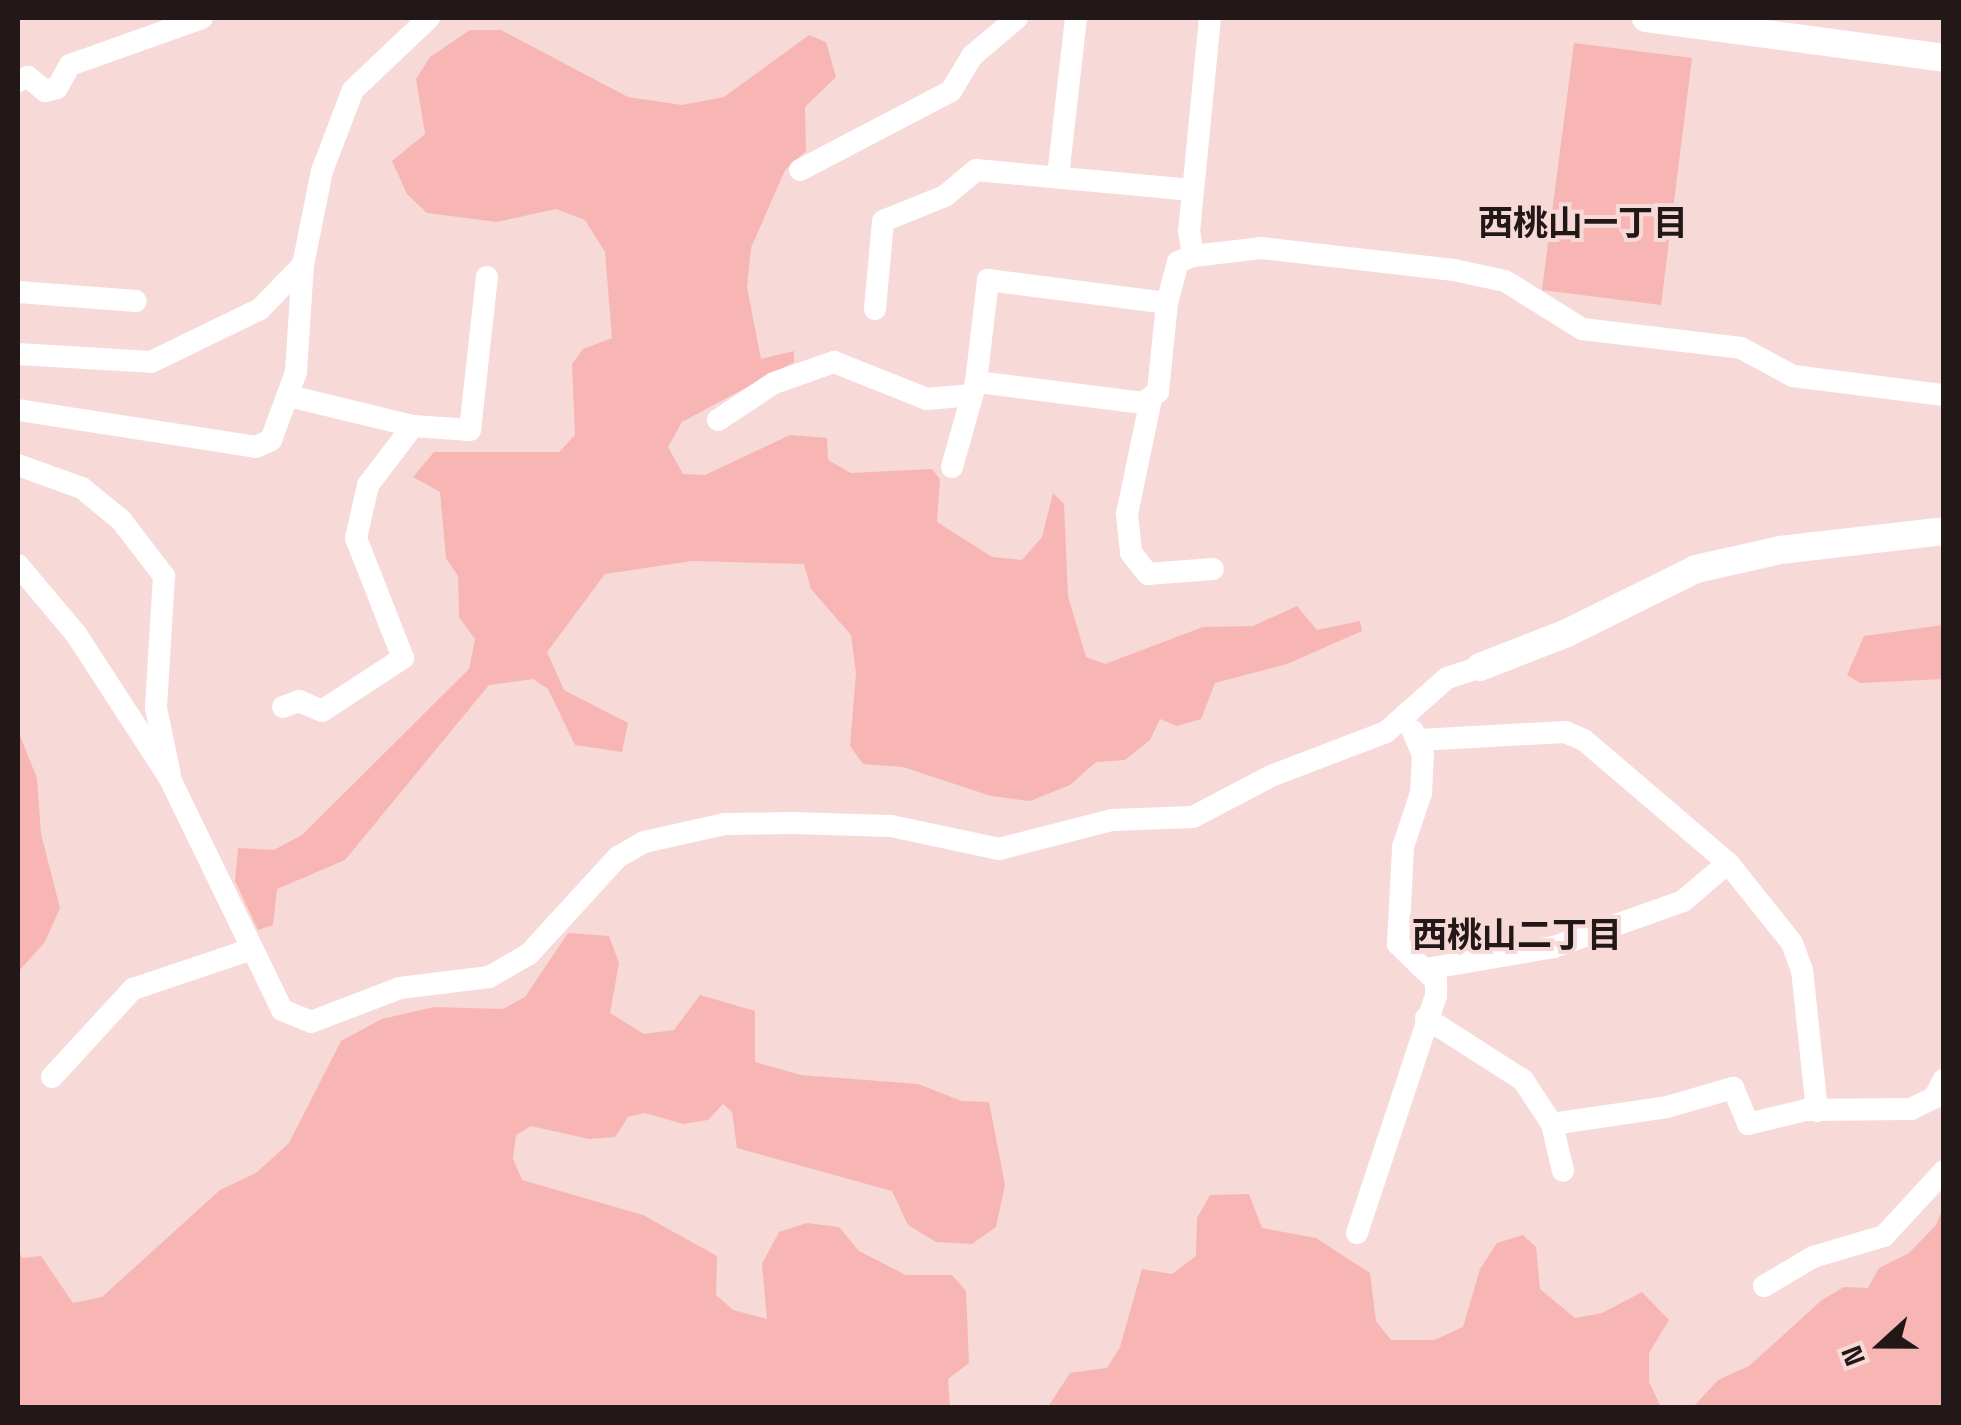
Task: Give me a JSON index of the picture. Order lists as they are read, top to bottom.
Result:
{
  "districts": ["西桃山一丁目", "西桃山二丁目"],
  "north": "left"
}
